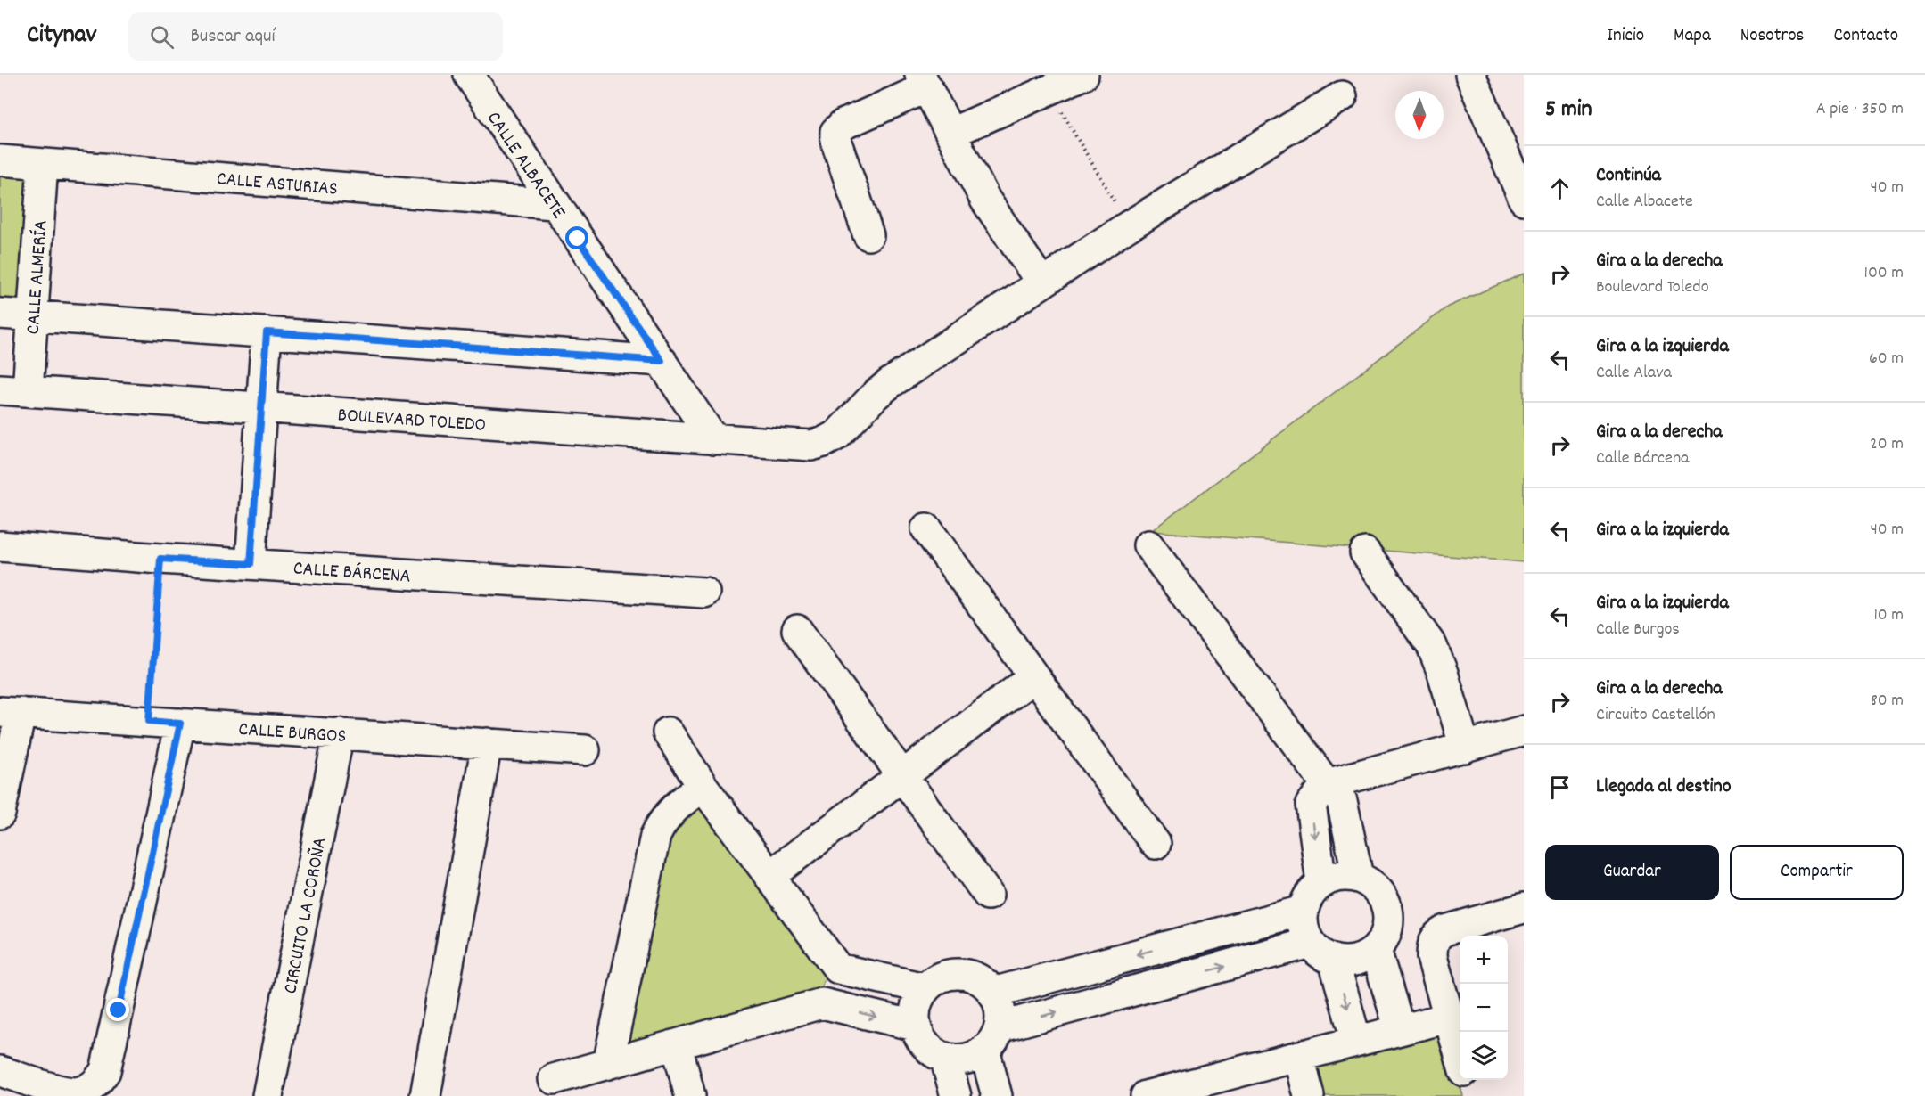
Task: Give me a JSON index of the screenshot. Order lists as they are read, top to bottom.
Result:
{
  "streets": {
    "street": [
      "CALLE ALBACETE",
      "CALLE ASTURIAS",
      "CALLE ALMERÍA",
      "BOULEVARD TOLEDO",
      "CALLE BÁRCENA",
      "CALLE BURGOS",
      "CIRCUITO LA COROÑA"
    ]
  },
  "crossings": [
    ["CALLE ALBACETE", "CALLE ASTURIAS"],
    ["CALLE ALBACETE", "BOULEVARD TOLEDO"],
    ["CALLE ASTURIAS", "CALLE ALMERÍA"],
    ["CALLE ALMERÍA", "BOULEVARD TOLEDO"],
    ["CALLE BURGOS", "CIRCUITO LA COROÑA"]
  ],
  "north": "bottom",
  "page": {
    "header": "Citynav",
    "search": "Buscar aquí",
    "nav": [
      "Inicio",
      "Mapa",
      "Nosotros",
      "Contacto"
    ],
    "heading": ["5 min", "A pie · 350 m"],
    "list": [
      ["Continúa", "Calle Albacete", "40 m"],
      ["Gira a la derecha", "Boulevard Toledo", "100 m"],
      ["Gira a la izquierda", "Calle Alava", "60 m"],
      ["Gira a la derecha", "Calle Bárcena", "20 m"],
      ["Gira a la izquierda", "40 m"],
      ["Gira a la izquierda", "Calle Burgos", "10 m"],
      ["Gira a la derecha", "Circuito Castellón", "80 m"],
      "Llegada al destino"
    ],
    "buttons": ["Guardar", "Compartir"],
    "map_buttons": ["+", "−"]
  }
}
